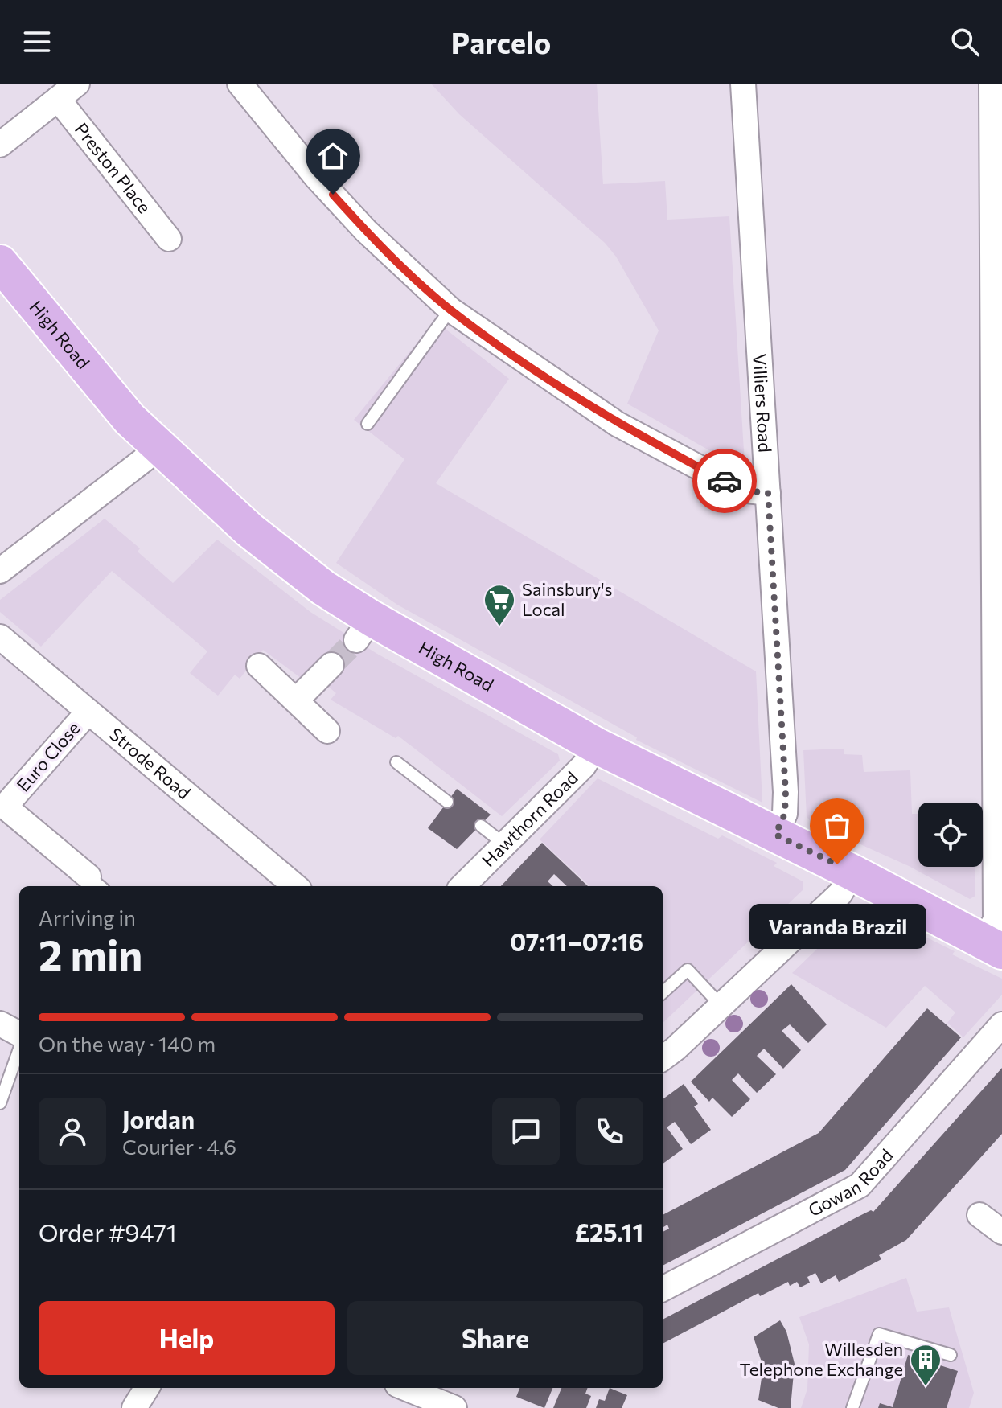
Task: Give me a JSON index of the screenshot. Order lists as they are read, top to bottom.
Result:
{
  "streets": {
    "main road": ["High Road"],
    "street": [
      "Preston Place",
      "Villiers Road",
      "Euro Close",
      "Strode Road",
      "Hawthorn Road",
      "Gowan Road"
    ]
  },
  "crossings": [
    ["High Road", "Villiers Road"],
    ["High Road", "Hawthorn Road"],
    ["Euro Close", "Strode Road"]
  ],
  "places": {
    "supermarket": ["Sainsbury's Local"],
    "other": ["Varanda Brazil"],
    "building": ["Willesden Telephone Exchange"]
  },
  "page": {
    "header": "Parcelo",
    "heading": ["2 min", "Arriving in", "07:11–07:16"],
    "panel": [
      "Jordan",
      "Courier · 4.6",
      "Order #9471",
      "£25.11"
    ],
    "bubble": "Varanda Brazil",
    "bar": "On the way · 140 m",
    "buttons": ["Help", "Share"]
  }
}
